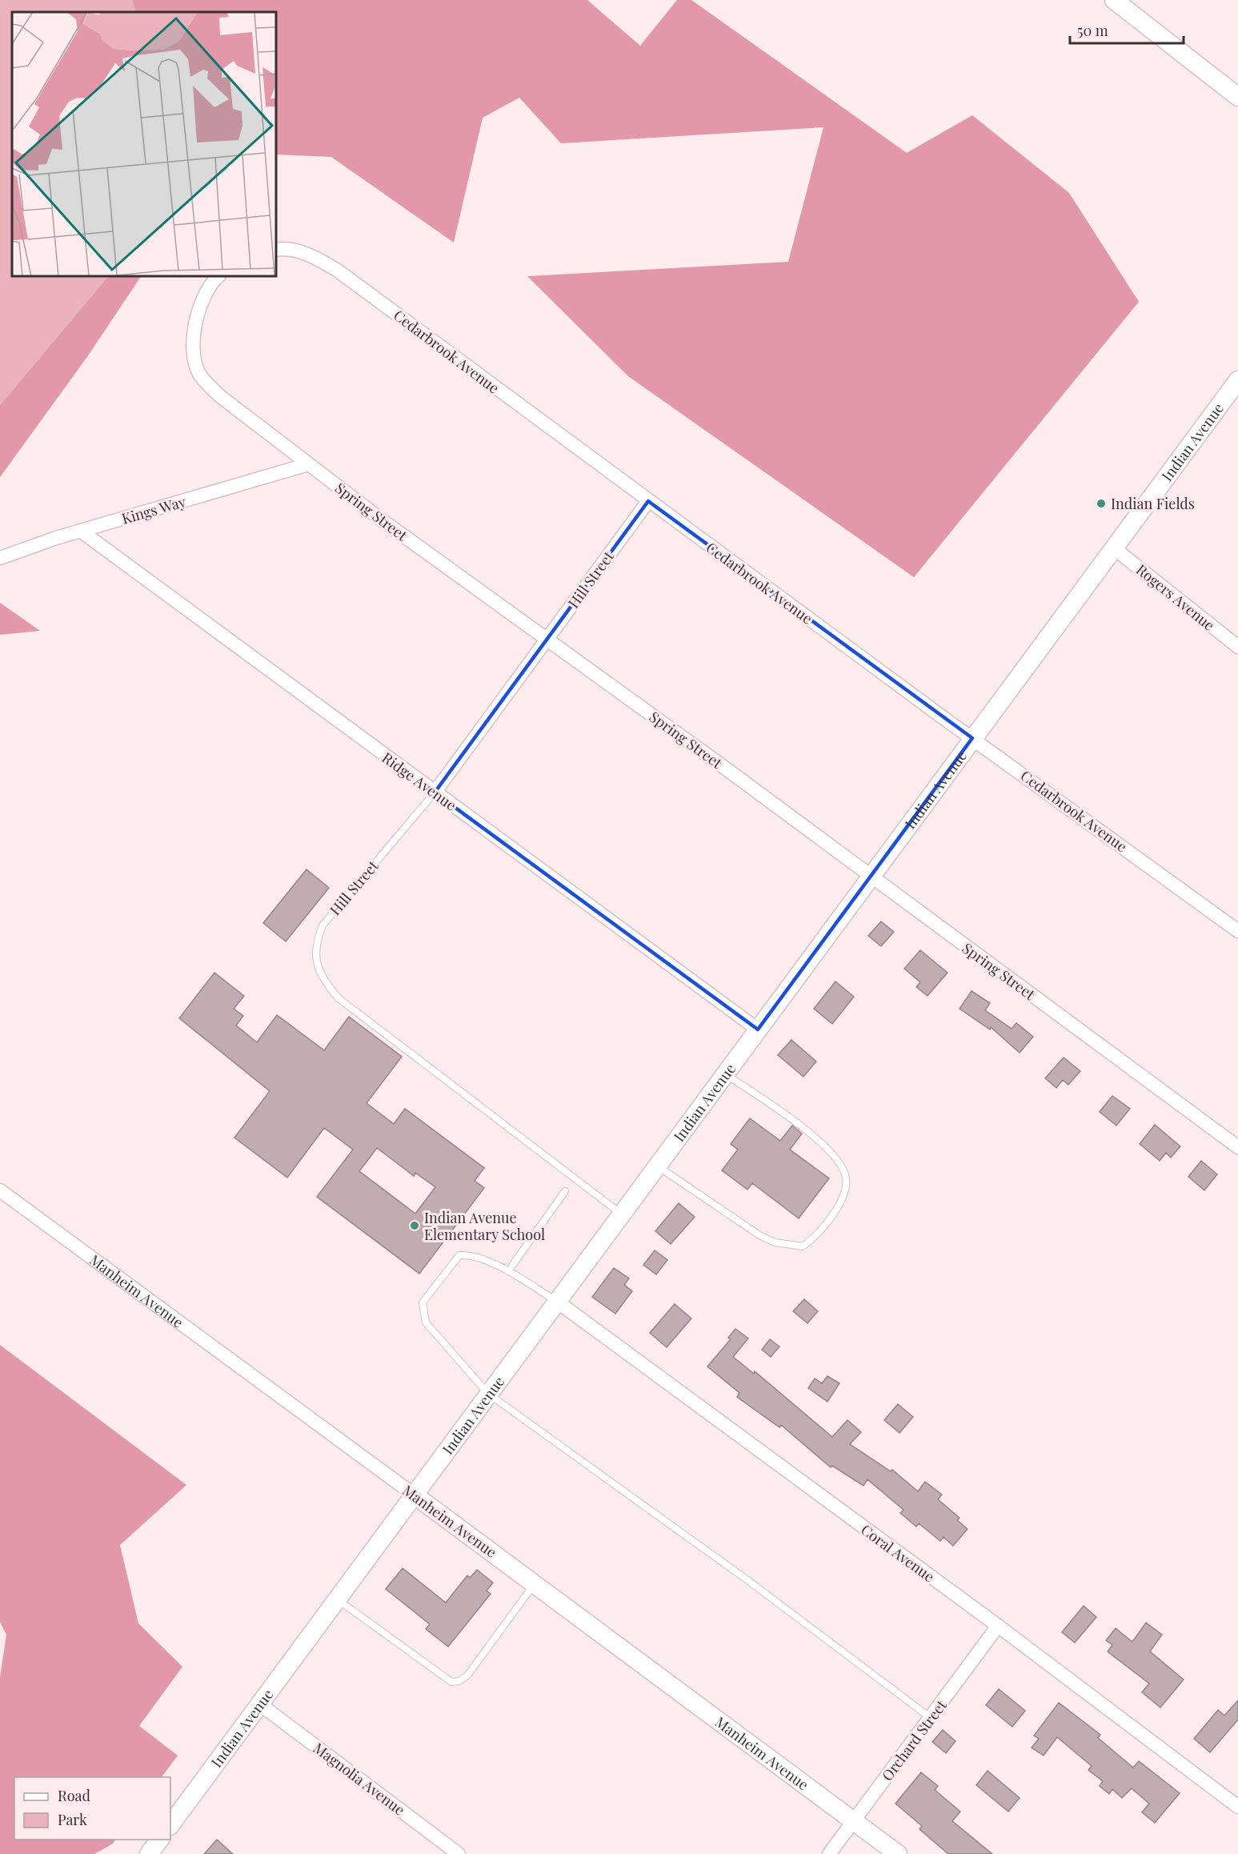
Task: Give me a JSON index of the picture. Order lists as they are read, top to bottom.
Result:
{
  "streets": {
    "street": [
      "Cedarbrook Avenue",
      "Indian Avenue",
      "Kings Way",
      "Spring Street",
      "Hill Street",
      "Rogers Avenue",
      "Ridge Avenue",
      "Manheim Avenue",
      "Coral Avenue",
      "Orchard Street",
      "Magnolia Avenue"
    ]
  },
  "crossings": [
    ["Cedarbrook Avenue", "Indian Avenue"],
    ["Cedarbrook Avenue", "Hill Street"],
    ["Indian Avenue", "Spring Street"],
    ["Indian Avenue", "Hill Street"],
    ["Indian Avenue", "Rogers Avenue"],
    ["Indian Avenue", "Ridge Avenue"],
    ["Indian Avenue", "Manheim Avenue"],
    ["Indian Avenue", "Coral Avenue"],
    ["Indian Avenue", "Magnolia Avenue"],
    ["Kings Way", "Spring Street"],
    ["Kings Way", "Ridge Avenue"],
    ["Spring Street", "Hill Street"],
    ["Hill Street", "Ridge Avenue"],
    ["Manheim Avenue", "Orchard Street"],
    ["Coral Avenue", "Orchard Street"]
  ],
  "places": ["Indian Fields", "Indian Avenue Elementary School"],
  "legend": ["Road", "Park"],
  "scale_bar": "50 m"
}
